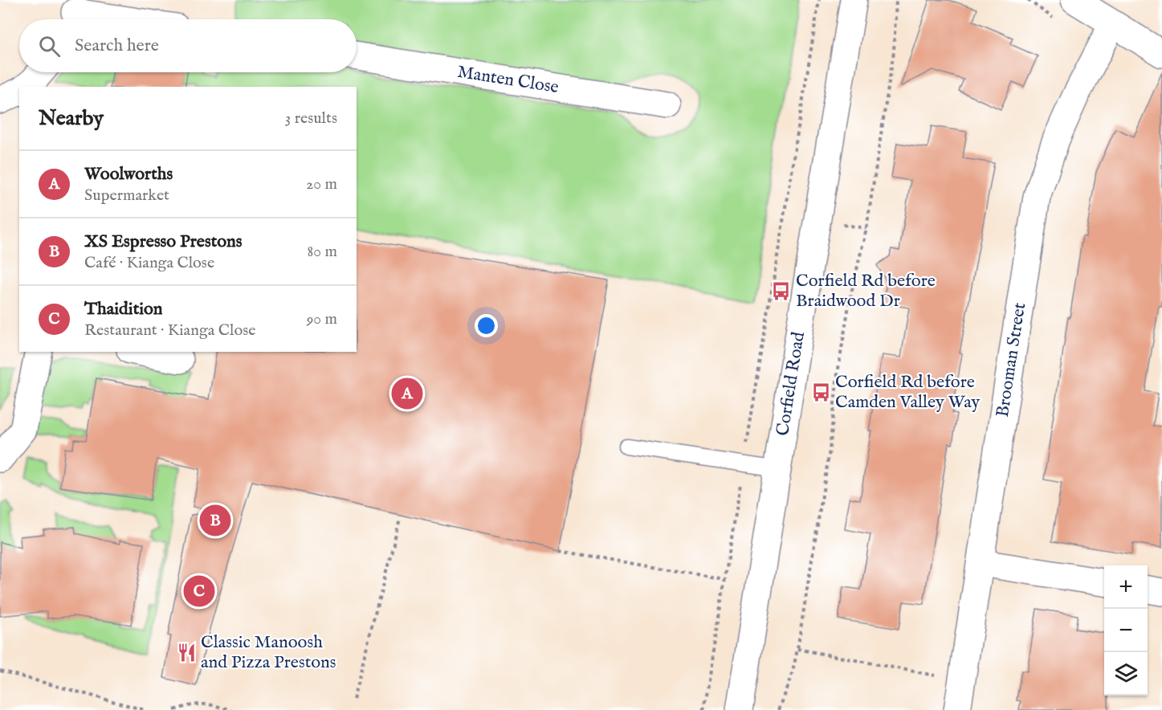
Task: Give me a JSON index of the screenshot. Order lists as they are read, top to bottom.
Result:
{
  "streets": {
    "street": ["Manten Close", "Brooman Street", "Corfield Road"]
  },
  "places": {
    "bus stop": ["Corfield Rd before Braidwood Dr", "Corfield Rd before Camden Valley Way"],
    "restaurant": ["Classic Manoosh and Pizza Prestons"]
  },
  "page": {
    "search": "Search here",
    "heading": ["Nearby", "3 results"],
    "list": [
      {
        "mark": "A",
        "name": "Woolworths",
        "note": "Supermarket",
        "value": "20 m"
      },
      {
        "mark": "B",
        "name": "XS Espresso Prestons",
        "note": "Café · Kianga Close",
        "value": "80 m"
      },
      {
        "mark": "C",
        "name": "Thaidition",
        "note": "Restaurant · Kianga Close",
        "value": "90 m"
      }
    ],
    "pins": ["A", "B", "C"],
    "map_buttons": ["+", "−"]
  }
}
